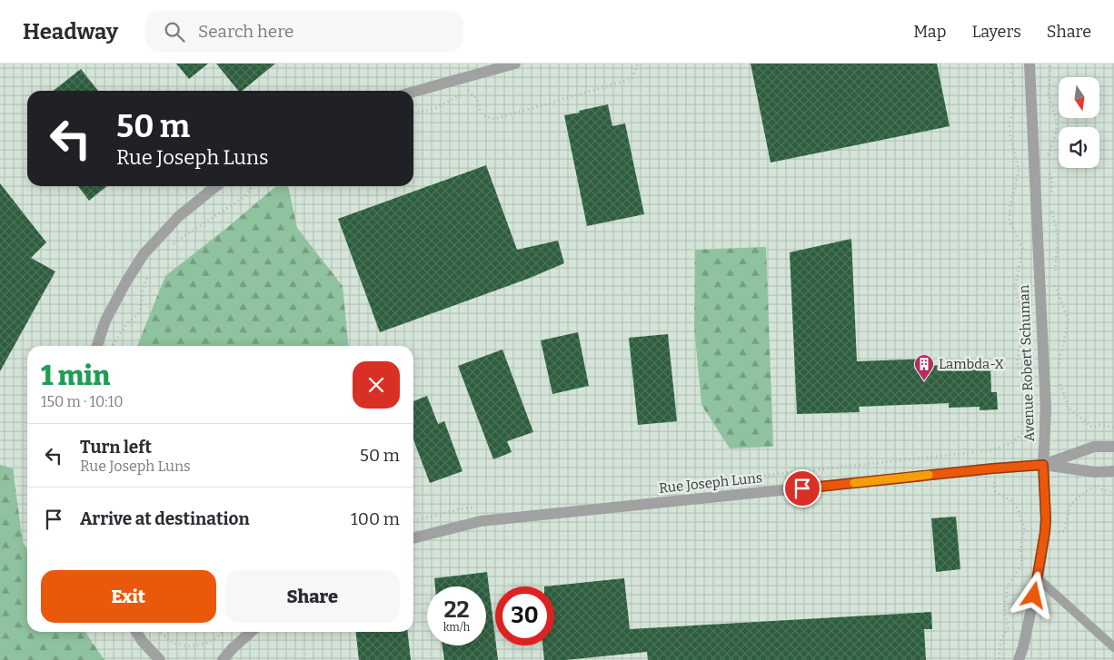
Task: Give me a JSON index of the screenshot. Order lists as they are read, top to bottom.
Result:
{
  "streets": {
    "street": ["Avenue Robert Schuman", "Rue Joseph Luns"]
  },
  "crossings": [
    ["Avenue Robert Schuman", "Rue Joseph Luns"]
  ],
  "places": {
    "building": ["Lambda-X"]
  },
  "north": "bottom",
  "page": {
    "header": "Headway",
    "search": "Search here",
    "nav": ["Map", "Layers", "Share"],
    "turn": ["50 m", "Rue Joseph Luns"],
    "heading": ["1 min", "150 m · 10:10"],
    "list": [
      {
        "name": "Turn left",
        "note": "Rue Joseph Luns",
        "value": "50 m"
      },
      {
        "name": "Arrive at destination",
        "value": "100 m"
      }
    ],
    "buttons": ["Exit", "Share"],
    "speed": "22 km/h",
    "limit": "30"
  }
}
